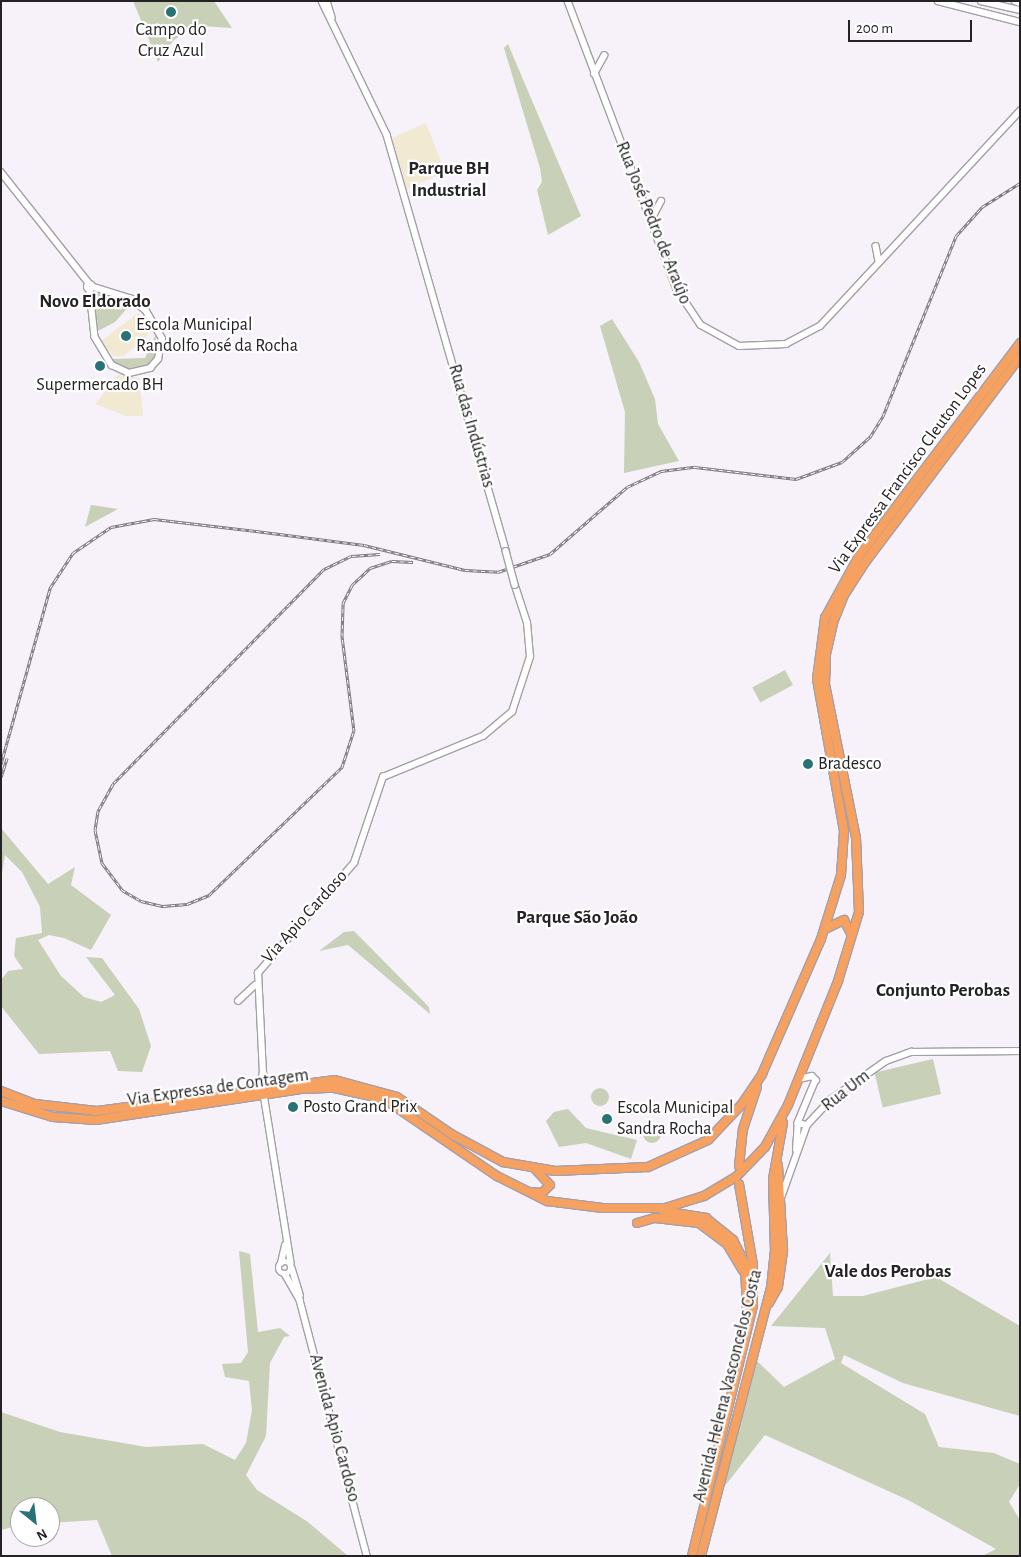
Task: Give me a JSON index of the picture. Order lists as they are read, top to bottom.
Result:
{
  "streets": {
    "highway": ["Via Expressa Francisco Cleuton Lopes", "Via Expressa de Contagem", "Avenida Helena Vasconcelos Costa"],
    "street": [
      "Rua José Pedro de Araújo",
      "Rua das Indústrias",
      "Via Apio Cardoso",
      "Rua Um",
      "Avenida Apio Cardoso"
    ]
  },
  "crossings": [
    ["Rua das Indústrias", "Via Apio Cardoso"],
    ["Via Expressa Francisco Cleuton Lopes", "Via Expressa de Contagem"],
    ["Via Apio Cardoso", "Via Expressa de Contagem"],
    ["Via Apio Cardoso", "Avenida Apio Cardoso"],
    ["Via Expressa de Contagem", "Avenida Apio Cardoso"]
  ],
  "districts": [
    "Parque BH Industrial",
    "Novo Eldorado",
    "Parque São João",
    "Conjunto Perobas",
    "Vale dos Perobas"
  ],
  "places": [
    "Campo do Cruz Azul",
    "Escola Municipal Randolfo José da Rocha",
    "Supermercado BH",
    "Bradesco",
    "Posto Grand Prix",
    "Escola Municipal Sandra Rocha"
  ],
  "scale_bar": "200 m",
  "north": "bottom right"
}
